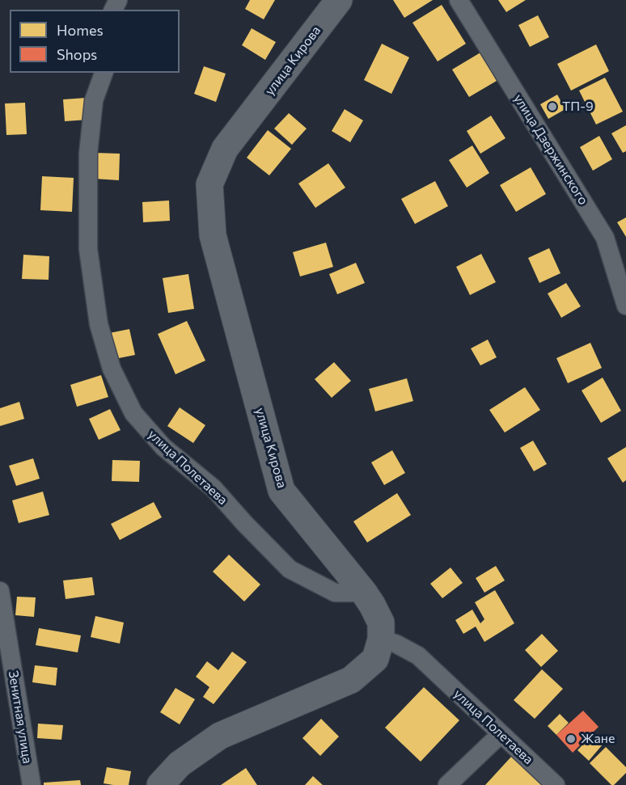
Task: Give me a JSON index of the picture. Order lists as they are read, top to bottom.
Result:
{
  "streets": {
    "main road": ["улица Кирова"],
    "street": ["улица Дзержинского", "улица Полетаева", "Зенитная улица"]
  },
  "crossings": [
    ["улица Кирова", "улица Полетаева"]
  ],
  "places": ["ТП-9", "Жане"],
  "legend": ["Homes", "Shops"]
}
